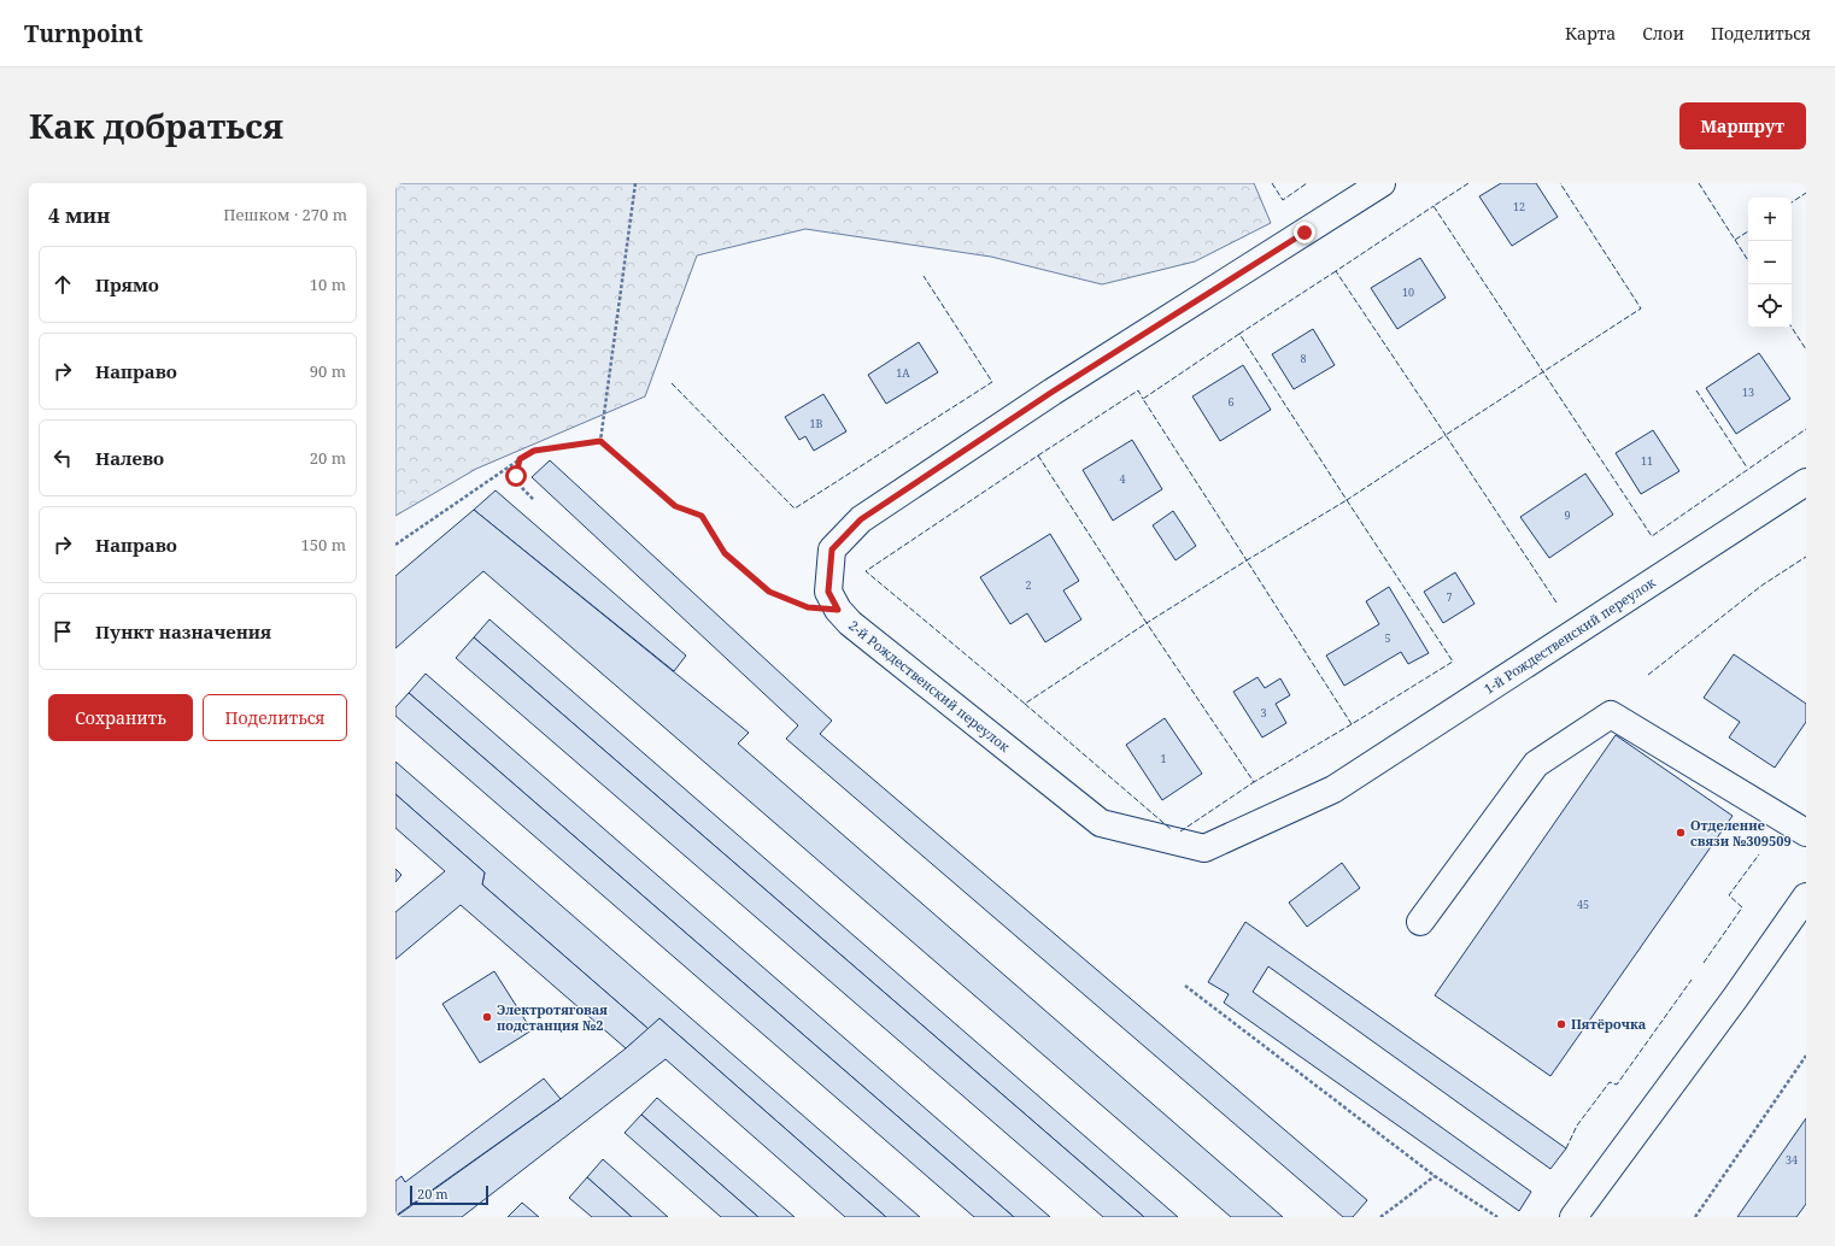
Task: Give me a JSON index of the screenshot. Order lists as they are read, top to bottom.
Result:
{
  "streets": {
    "street": ["1-й Рождественский переулок", "2-й Рождественский переулок"]
  },
  "crossings": [
    ["1-й Рождественский переулок", "2-й Рождественский переулок"]
  ],
  "places": ["Отделение связи №309509", "Электротяговая подстанция №2", "Пятёрочка"],
  "house_numbers": [
    "12",
    "10",
    "8",
    "1А",
    "13",
    "6",
    "1В",
    "11",
    "4",
    "9",
    "2",
    "7",
    "5",
    "3",
    "1",
    "45",
    "34"
  ],
  "scale_bar": "20 m",
  "page": {
    "header": "Turnpoint",
    "nav": ["Карта", "Слои", "Поделиться"],
    "title": "Как добраться",
    "buttons": [
      "Маршрут",
      ["Сохранить", "Поделиться"]
    ],
    "heading": ["4 мин", "Пешком · 270 m"],
    "map_buttons": ["+", "−"],
    "list": [
      ["Прямо", "10 m"],
      ["Направо", "90 m"],
      ["Налево", "20 m"],
      ["Направо", "150 m"],
      "Пункт назначения"
    ],
    "scale": "20 m"
  }
}
